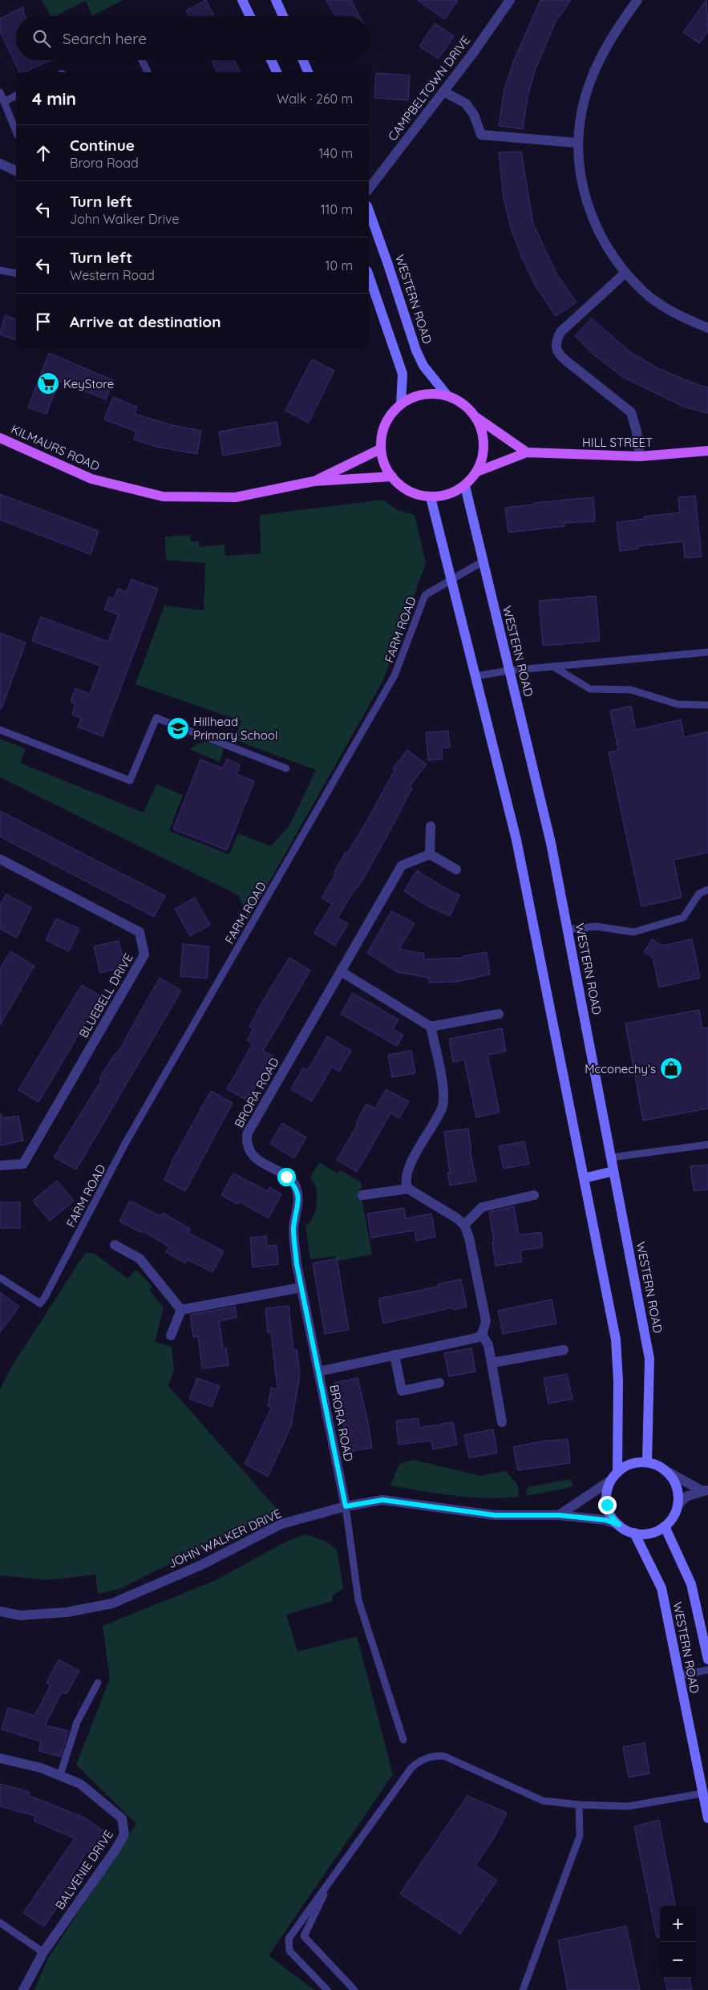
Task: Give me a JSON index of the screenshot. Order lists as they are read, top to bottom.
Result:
{
  "streets": {
    "main road": ["WESTERN ROAD", "HILL STREET", "KILMAURS ROAD"],
    "street": [
      "CAMPBELTOWN DRIVE",
      "BLUEBELL DRIVE",
      "BRORA ROAD",
      "JOHN WALKER DRIVE",
      "BALVENIE DRIVE"
    ],
    "lane": ["FARM ROAD"]
  },
  "crossings": [
    ["WESTERN ROAD", "HILL STREET"],
    ["WESTERN ROAD", "KILMAURS ROAD"],
    ["WESTERN ROAD", "FARM ROAD"],
    ["WESTERN ROAD", "JOHN WALKER DRIVE"],
    ["HILL STREET", "KILMAURS ROAD"],
    ["BRORA ROAD", "JOHN WALKER DRIVE"]
  ],
  "places": {
    "supermarket": ["KeyStore"],
    "school or university": ["Hillhead Primary School"],
    "shop": ["Mcconechy's"]
  },
  "page": {
    "search": "Search here",
    "heading": ["4 min", "Walk · 260 m"],
    "list": [
      ["Continue", "Brora Road", "140 m"],
      ["Turn left", "John Walker Drive", "110 m"],
      ["Turn left", "Western Road", "10 m"],
      "Arrive at destination"
    ],
    "map_buttons": ["+", "−"]
  }
}
